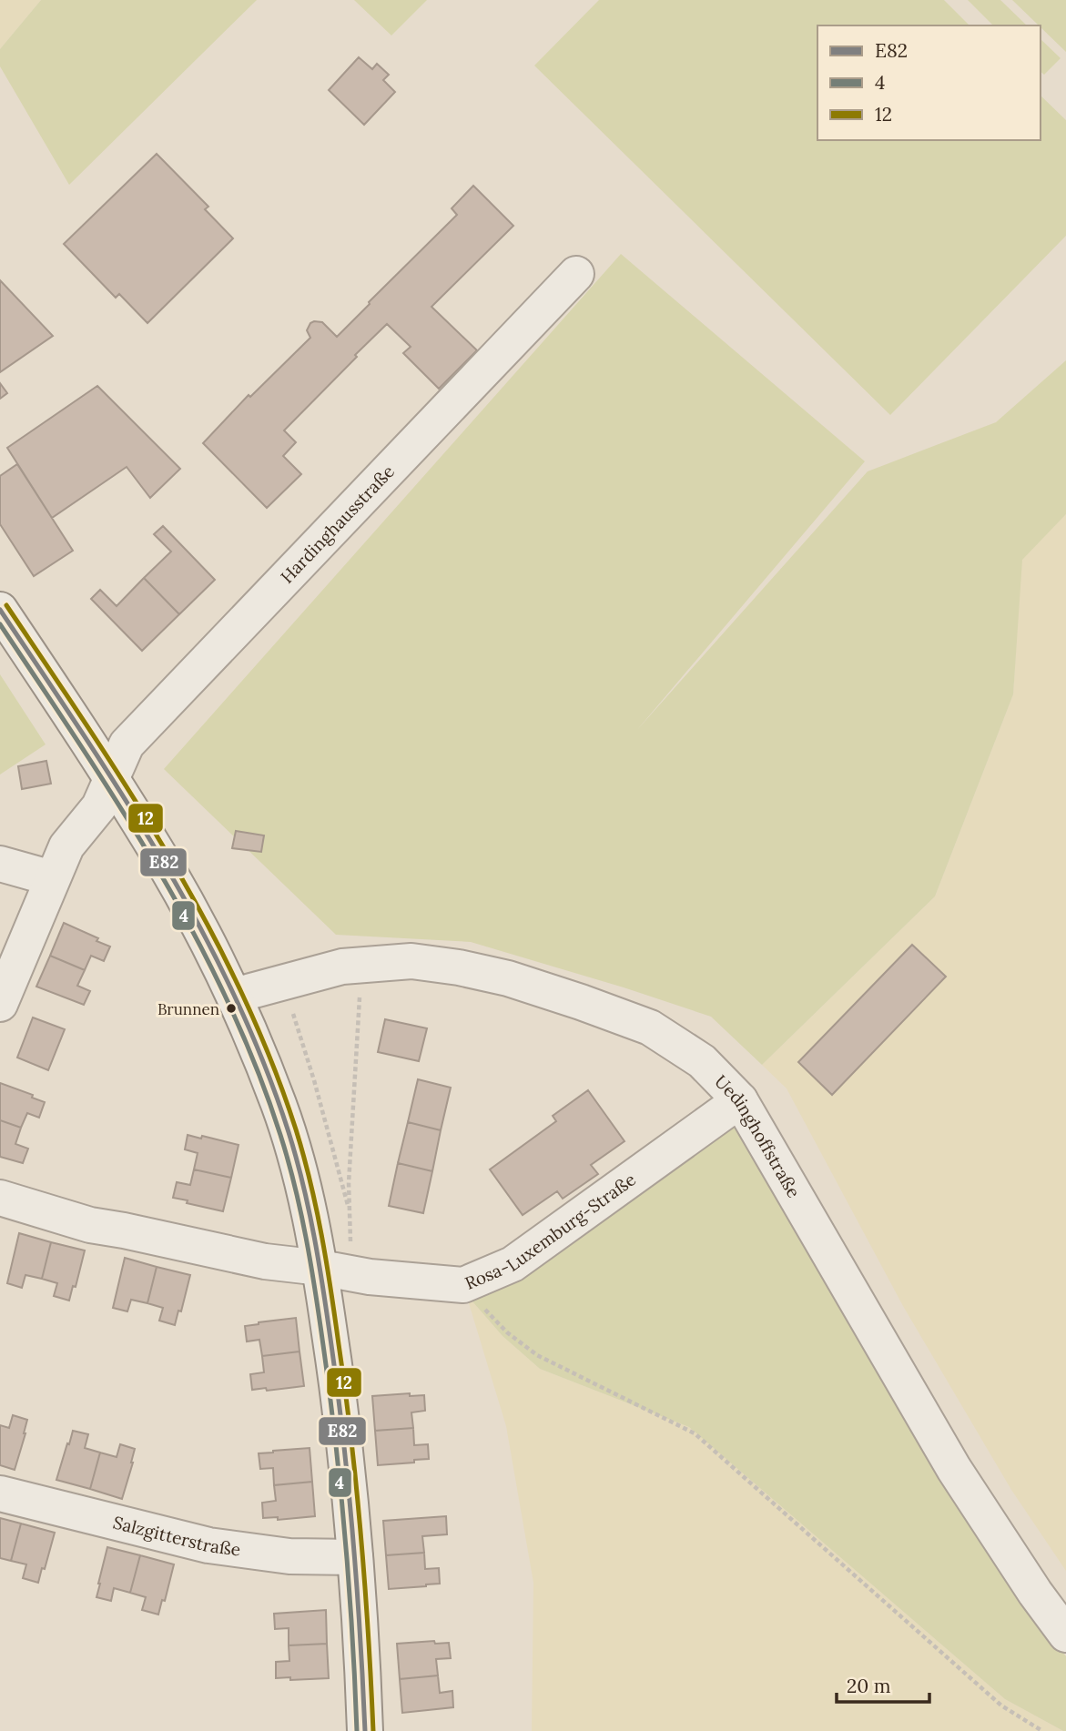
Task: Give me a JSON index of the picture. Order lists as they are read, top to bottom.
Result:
{
  "streets": {
    "street": [
      "Hardinghausstraße",
      "Uedinghoffstraße",
      "Rosa-Luxemburg-Straße",
      "Salzgitterstraße"
    ]
  },
  "crossings": [
    ["Uedinghoffstraße", "Rosa-Luxemburg-Straße"]
  ],
  "places": ["Brunnen"],
  "lines": ["transit line 12", "transit line E82", "transit line 4"],
  "legend": ["E82", "4", "12"],
  "scale_bar": "20 m"
}
